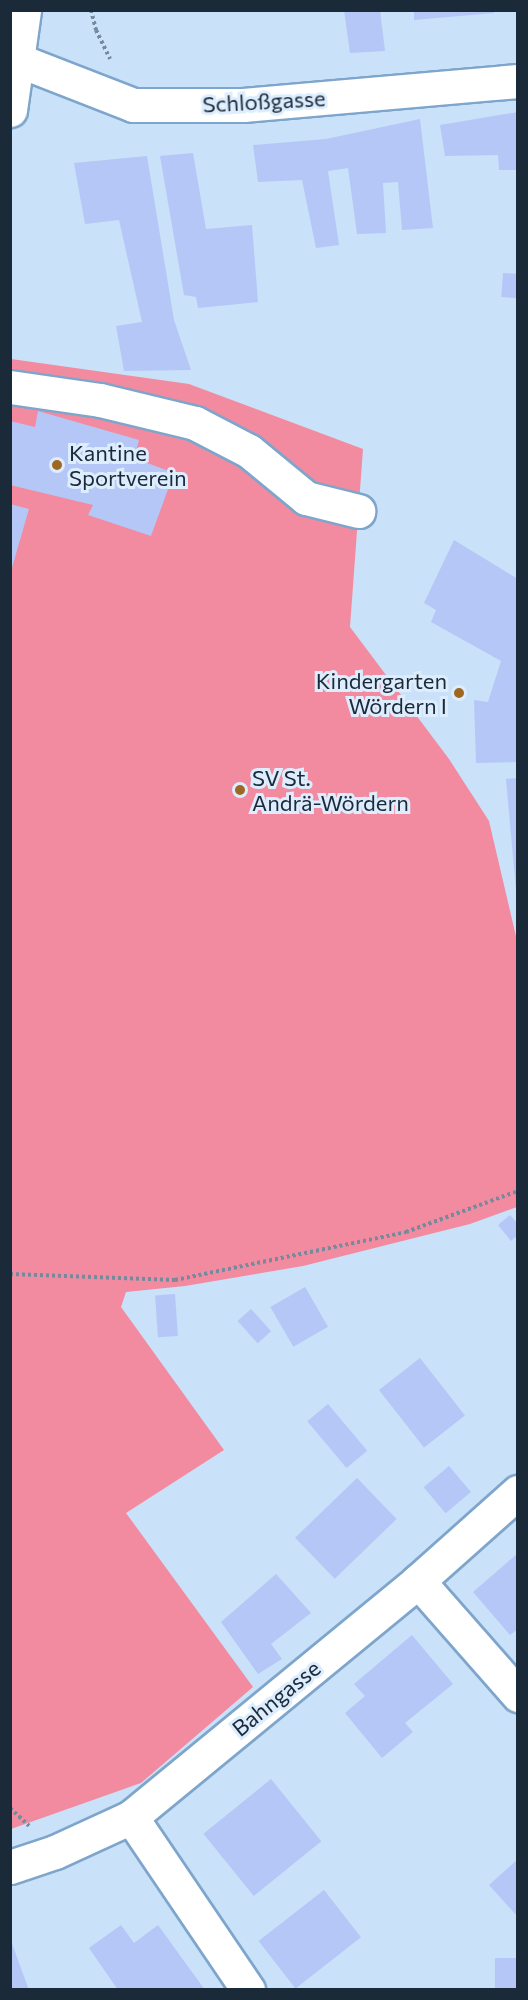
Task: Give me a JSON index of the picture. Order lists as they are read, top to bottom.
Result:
{
  "streets": {
    "street": ["Schloßgasse", "Bahngasse"]
  },
  "places": ["Kantine Sportverein", "Kindergarten Wördern I", "SV St. Andrä-Wördern"]
}
